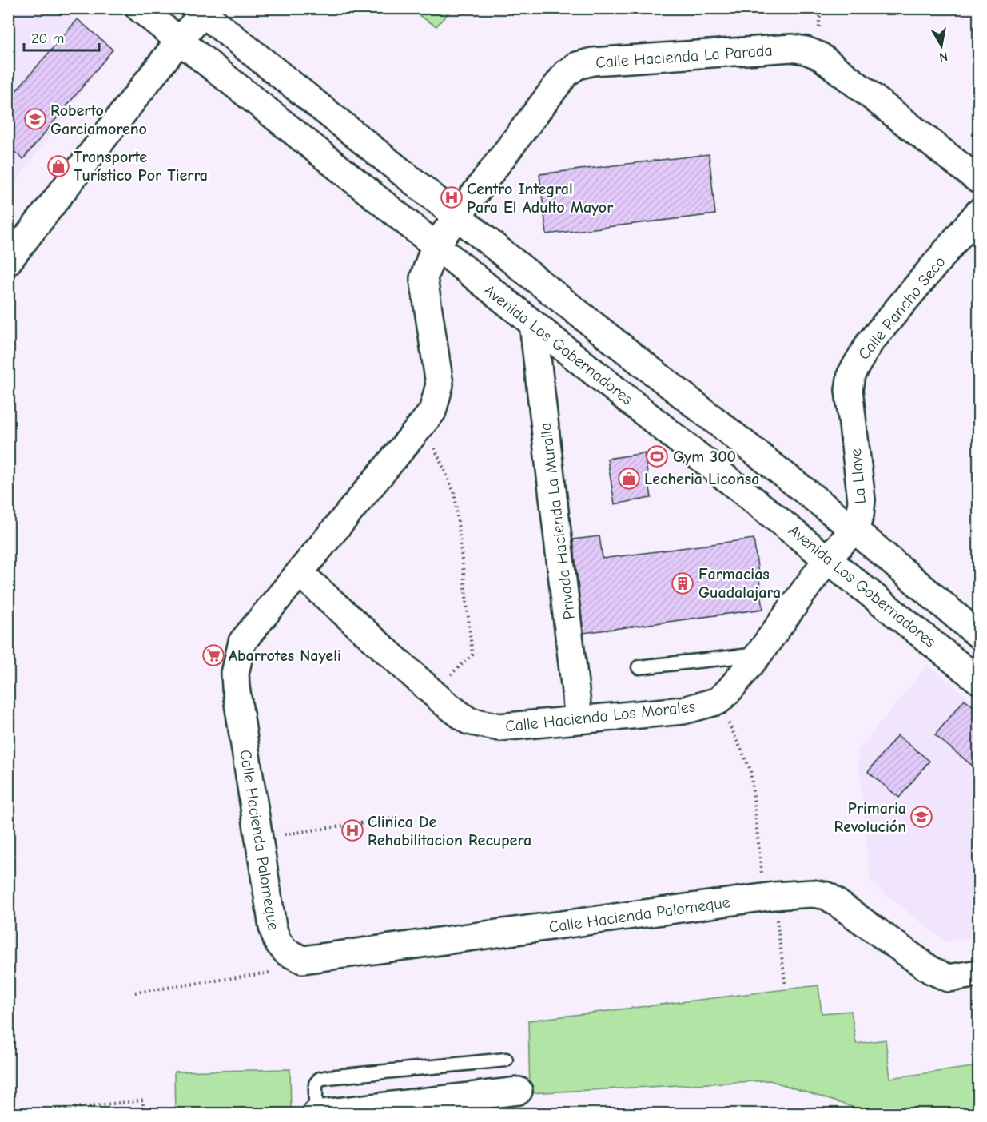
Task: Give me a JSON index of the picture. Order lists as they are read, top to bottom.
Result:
{
  "streets": {
    "street": [
      "Calle Hacienda La Parada",
      "Calle Rancho Seco",
      "Avenida Los Gobernadores",
      "La Llave",
      "Privada Hacienda La Muralla",
      "Calle Hacienda Los Morales",
      "Calle Hacienda Palomeque"
    ]
  },
  "crossings": [
    ["Calle Hacienda La Parada", "Avenida Los Gobernadores"],
    ["Calle Hacienda La Parada", "Calle Hacienda Palomeque"],
    ["Calle Rancho Seco", "La Llave"],
    ["Avenida Los Gobernadores", "La Llave"],
    ["Avenida Los Gobernadores", "Privada Hacienda La Muralla"],
    ["Avenida Los Gobernadores", "Calle Hacienda Los Morales"],
    ["Avenida Los Gobernadores", "Calle Hacienda Palomeque"],
    ["La Llave", "Calle Hacienda Los Morales"],
    ["Privada Hacienda La Muralla", "Calle Hacienda Los Morales"],
    ["Calle Hacienda Los Morales", "Calle Hacienda Palomeque"]
  ],
  "places": {
    "school or university": ["Roberto Garciamoreno", "Primaria Revolución"],
    "shop": ["Transporte Turístico Por Tierra", "Lecheria Liconsa"],
    "hospital": ["Centro Integral Para El Adulto Mayor", "Clinica De Rehabilitacion Recupera"],
    "sports": ["Gym 300"],
    "building": ["Farmacias Guadalajara"],
    "supermarket": ["Abarrotes Nayeli"]
  },
  "scale_bar": "20 m",
  "north": "bottom"
}
